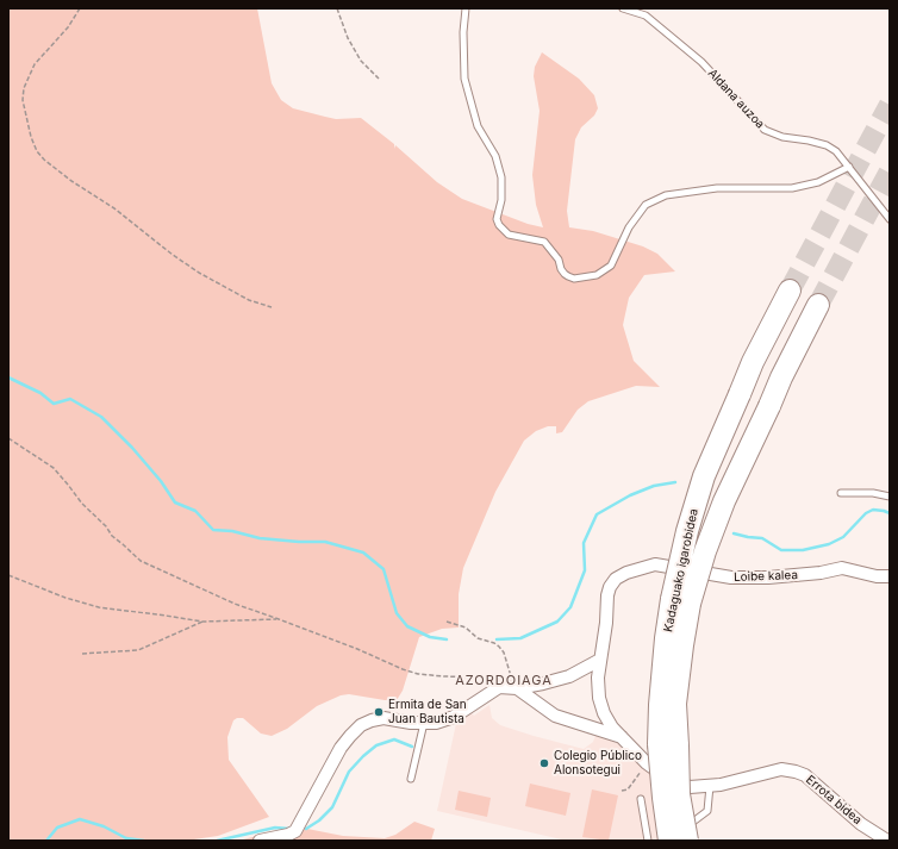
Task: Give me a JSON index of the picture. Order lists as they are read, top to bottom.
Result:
{
  "streets": {
    "highway": ["Kadaguako igarobidea"],
    "street": ["Loibe kalea", "Errota bidea"],
    "lane": ["Aldana auzoa"]
  },
  "crossings": [
    ["Loibe kalea", "Errota bidea"]
  ],
  "districts": ["AZORDOIAGA"],
  "places": ["Ermita de San Juan Bautista", "Colegio Público Alonsotegui"]
}
